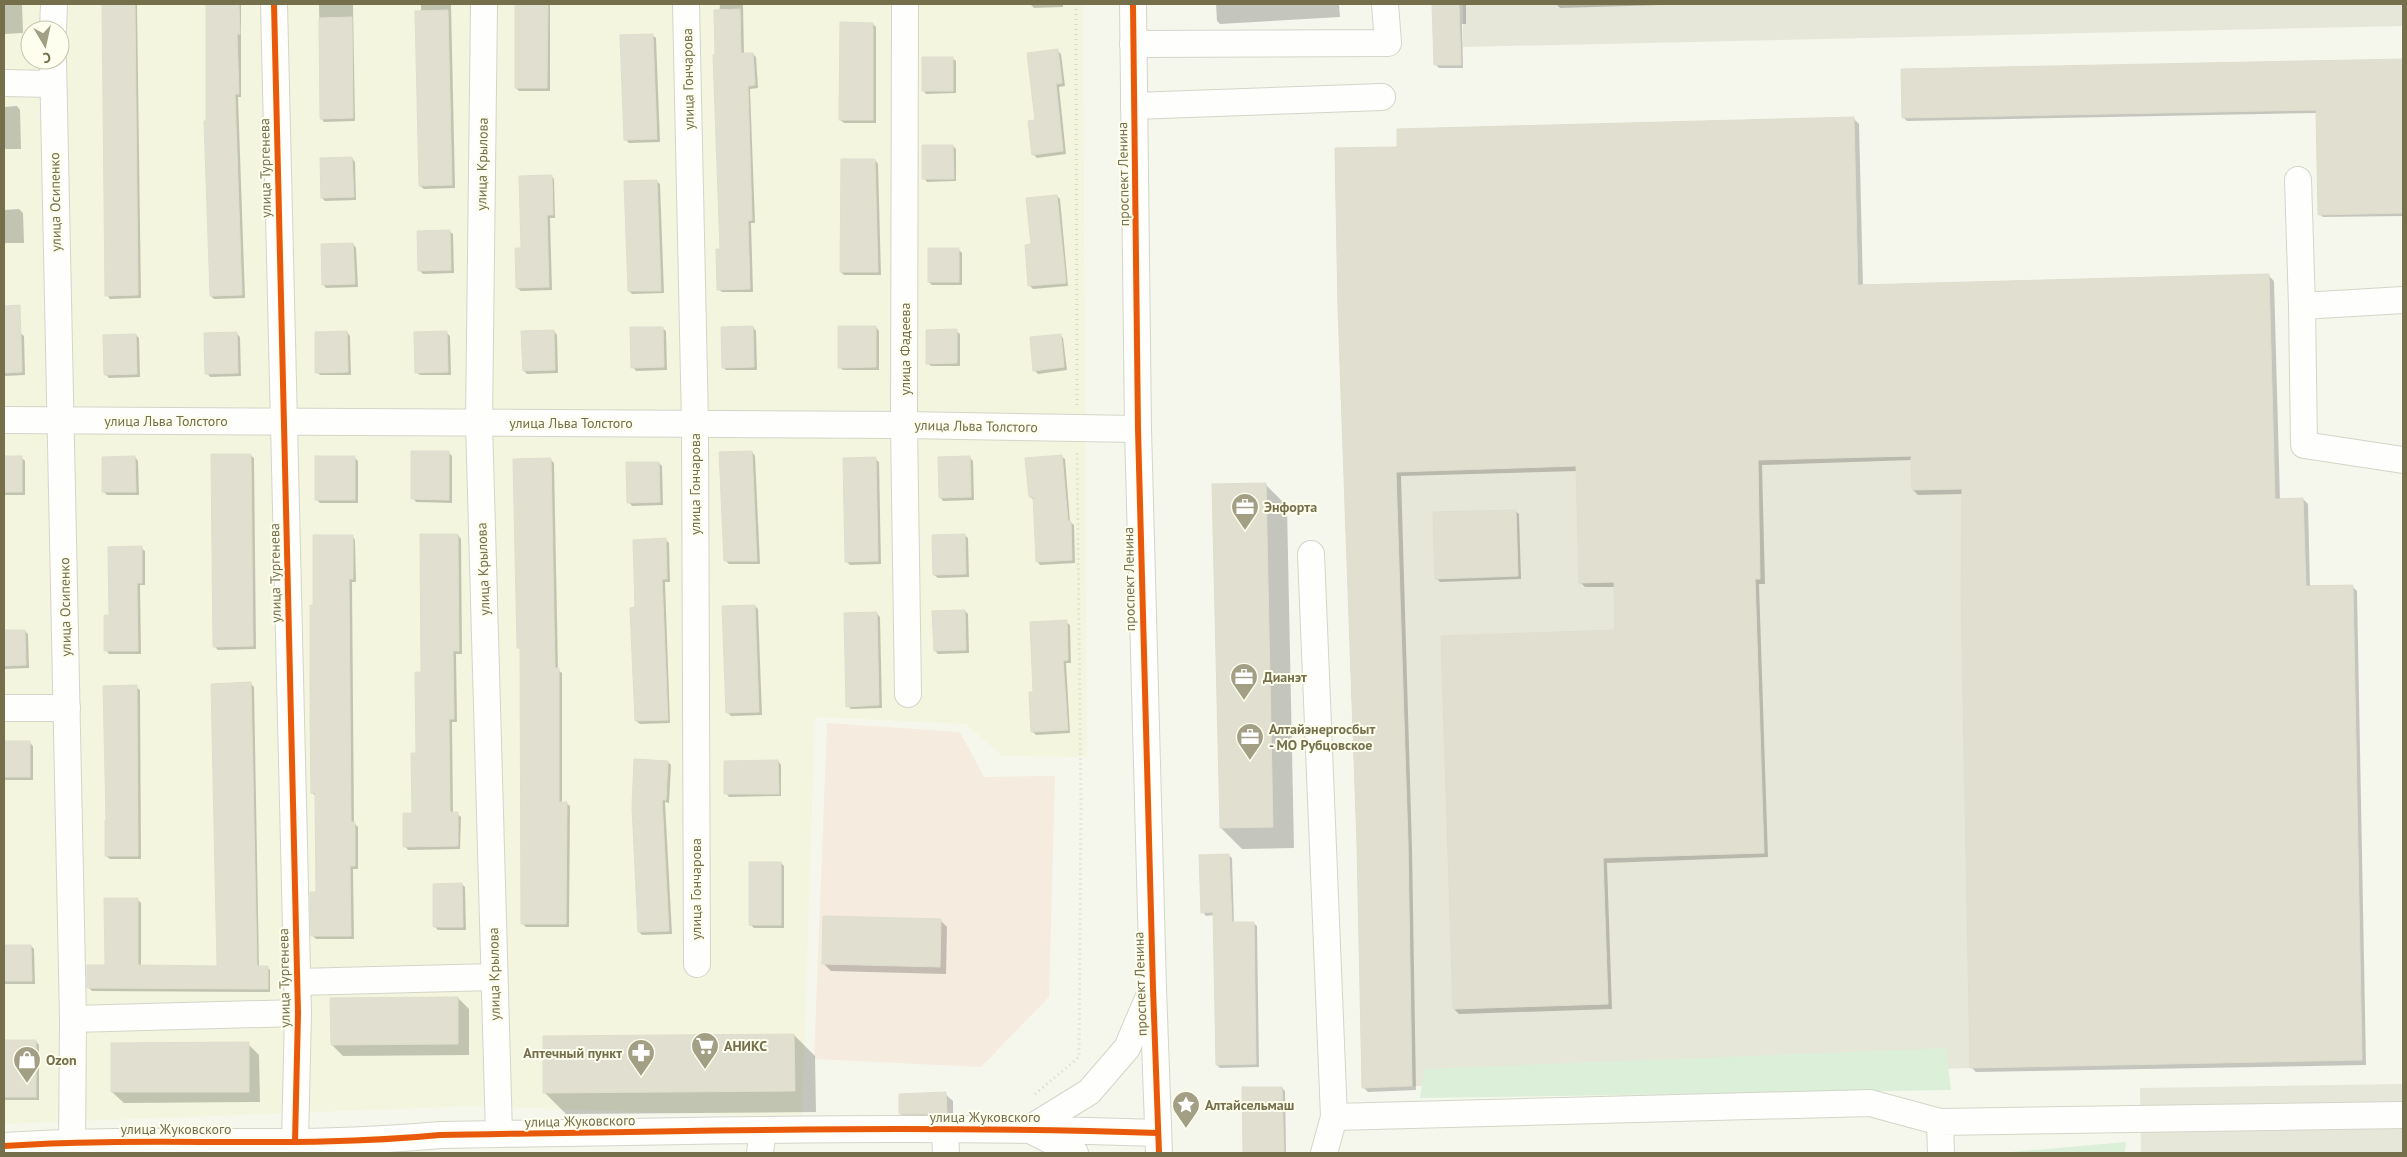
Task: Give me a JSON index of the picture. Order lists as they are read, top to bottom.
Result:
{
  "streets": {
    "street": [
      "улица Гончарова",
      "улица Крылова",
      "улица Тургенева",
      "проспект Ленина",
      "улица Осипенко",
      "улица Фадеева",
      "улица Льва Толстого",
      "улица Жуковского"
    ]
  },
  "crossings": [
    ["улица Гончарова", "улица Льва Толстого"],
    ["улица Крылова", "улица Льва Толстого"],
    ["улица Крылова", "улица Жуковского"],
    ["улица Тургенева", "улица Льва Толстого"],
    ["улица Тургенева", "улица Жуковского"],
    ["проспект Ленина", "улица Льва Толстого"],
    ["проспект Ленина", "улица Жуковского"],
    ["улица Осипенко", "улица Льва Толстого"],
    ["улица Осипенко", "улица Жуковского"],
    ["улица Фадеева", "улица Льва Толстого"]
  ],
  "places": {
    "office": ["Энфорта", "Дианэт", "Алтайэнергосбыт - МО Рубцовское"],
    "supermarket": ["АНИКС"],
    "pharmacy": ["Аптечный пункт"],
    "shop": ["Ozon"],
    "place": ["Алтайсельмаш"]
  },
  "north": "bottom"
}
